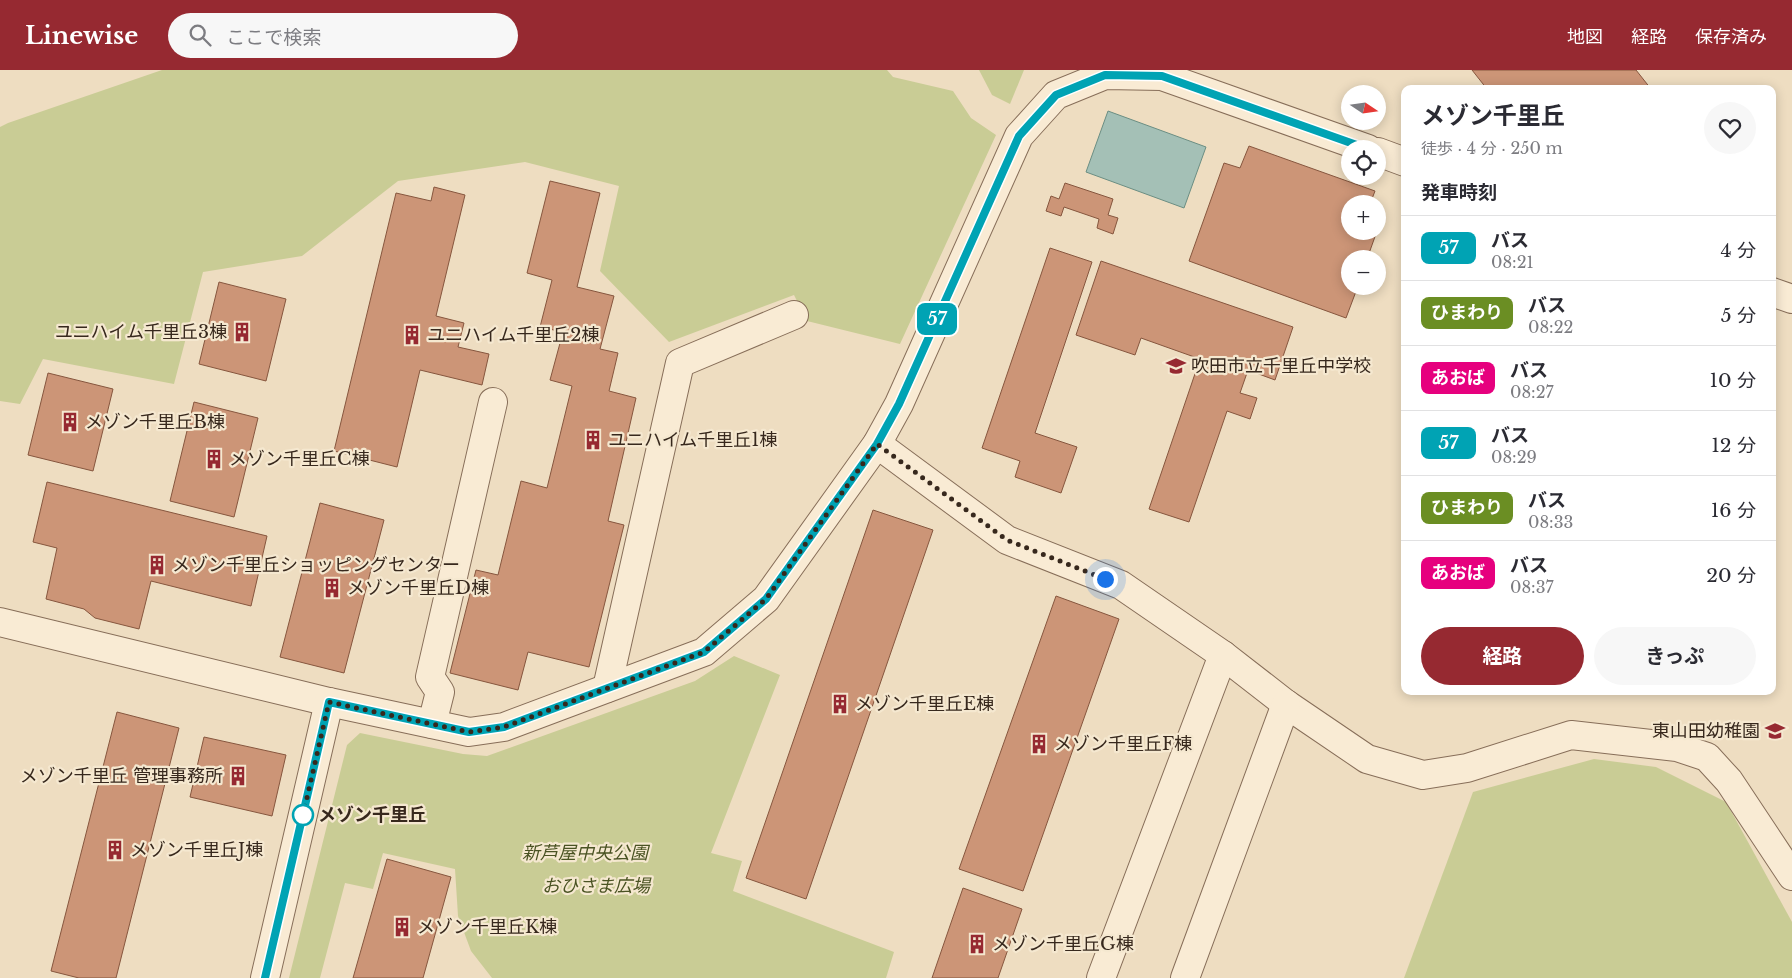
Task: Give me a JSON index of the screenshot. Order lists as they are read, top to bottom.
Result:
{
  "parks": ["新芦屋中央公園", "おひさま広場"],
  "places": {
    "building": [
      "ユニハイム千里丘3棟",
      "ユニハイム千里丘2棟",
      "メゾン千里丘B棟",
      "ユニハイム千里丘1棟",
      "メゾン千里丘C棟",
      "メゾン千里丘ショッピングセンター",
      "メゾン千里丘D棟",
      "メゾン千里丘E棟",
      "メゾン千里丘F棟",
      "メゾン千里丘 管理事務所",
      "メゾン千里丘J棟",
      "メゾン千里丘K棟",
      "メゾン千里丘G棟"
    ],
    "school or university": ["吹田市立千里丘中学校", "東山田幼稚園"],
    "other": ["メゾン千里丘"]
  },
  "lines": ["bus line 57"],
  "north": "right",
  "page": {
    "header": "Linewise",
    "search": "ここで検索",
    "nav": ["地図", "経路", "保存済み"],
    "on_map": "57",
    "map_buttons": ["+", "−"],
    "heading": [
      ["メゾン千里丘", "徒歩 · 4 分 · 250 m"],
      "発車時刻"
    ],
    "list": [
      {
        "mark": "57",
        "name": "バス",
        "note": "08:21",
        "value": "4 分"
      },
      {
        "mark": "ひまわり",
        "name": "バス",
        "note": "08:22",
        "value": "5 分"
      },
      {
        "mark": "あおば",
        "name": "バス",
        "note": "08:27",
        "value": "10 分"
      },
      {
        "mark": "57",
        "name": "バス",
        "note": "08:29",
        "value": "12 分"
      },
      {
        "mark": "ひまわり",
        "name": "バス",
        "note": "08:33",
        "value": "16 分"
      },
      {
        "mark": "あおば",
        "name": "バス",
        "note": "08:37",
        "value": "20 分"
      }
    ],
    "buttons": ["経路", "きっぷ"]
  }
}
